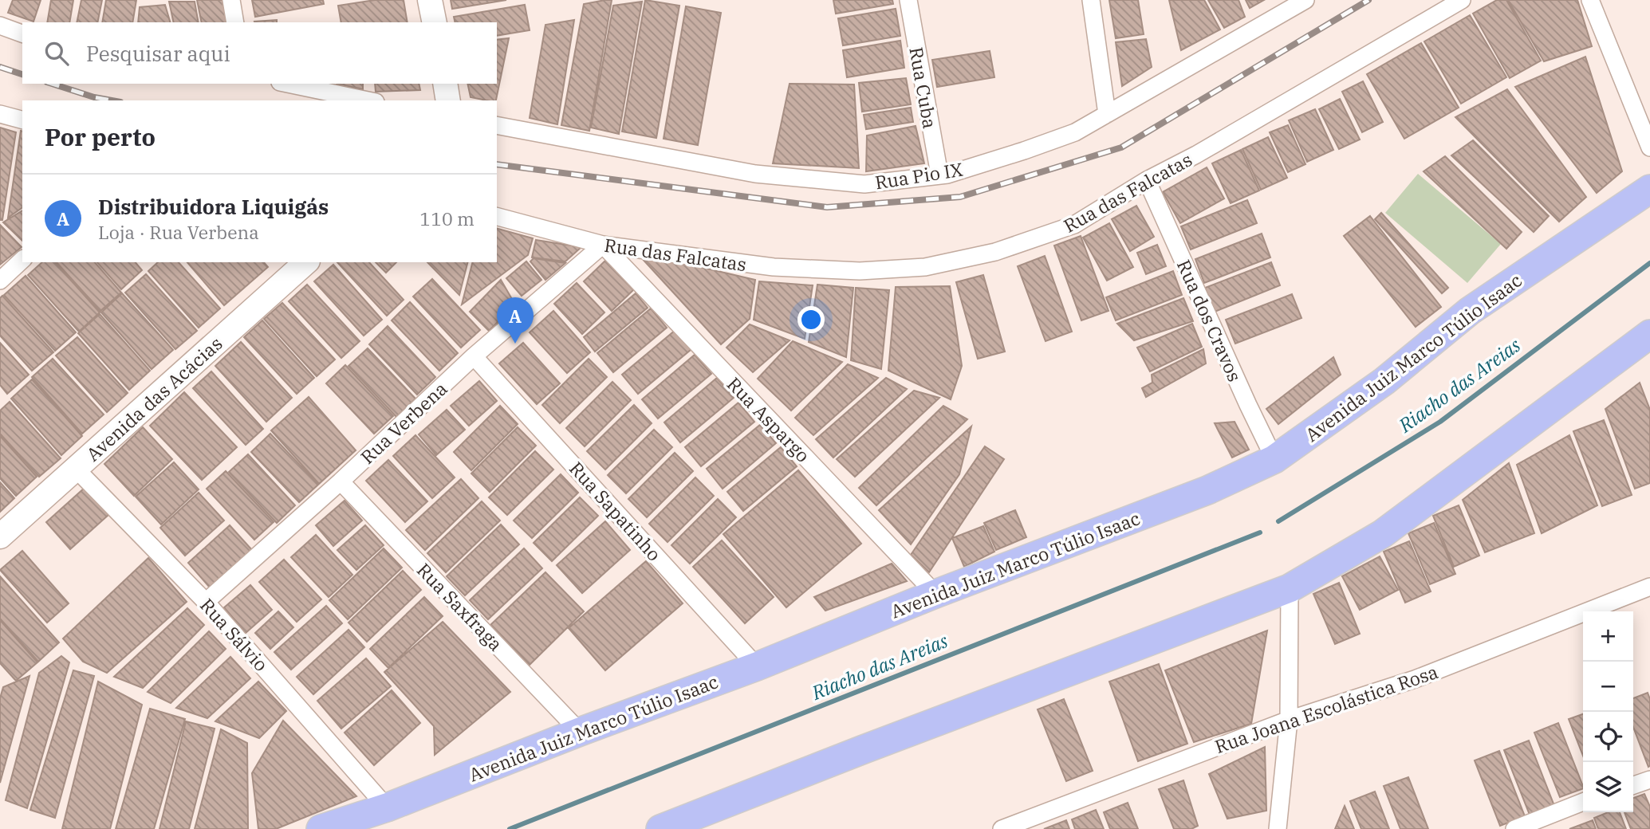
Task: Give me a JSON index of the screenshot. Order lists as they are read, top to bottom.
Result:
{
  "streets": {
    "main road": ["Avenida Juiz Marco Túlio Isaac", "Avenida das Acácias"],
    "street": [
      "Rua Cuba",
      "Rua Pio IX",
      "Rua das Falcatas",
      "Rua dos Cravos",
      "Rua Aspargo",
      "Rua Verbena",
      "Rua Sapatinho",
      "Rua Saxfraga",
      "Rua Sálvio",
      "Rua Joana Escolástica Rosa"
    ]
  },
  "crossings": [
    ["Rua Cuba", "Rua Pio IX"],
    ["Rua das Falcatas", "Rua dos Cravos"],
    ["Rua das Falcatas", "Rua Aspargo"],
    ["Rua das Falcatas", "Rua Verbena"],
    ["Rua dos Cravos", "Avenida Juiz Marco Túlio Isaac"],
    ["Avenida Juiz Marco Túlio Isaac", "Rua Aspargo"],
    ["Avenida Juiz Marco Túlio Isaac", "Rua Sapatinho"],
    ["Avenida Juiz Marco Túlio Isaac", "Rua Saxfraga"],
    ["Avenida Juiz Marco Túlio Isaac", "Rua Sálvio"],
    ["Avenida das Acácias", "Rua Sálvio"],
    ["Rua Aspargo", "Rua Verbena"],
    ["Rua Verbena", "Rua Sapatinho"],
    ["Rua Verbena", "Rua Saxfraga"],
    ["Rua Verbena", "Rua Sálvio"]
  ],
  "water": ["Riacho das Areias"],
  "page": {
    "search": "Pesquisar aqui",
    "heading": "Por perto",
    "list": [
      {
        "mark": "A",
        "name": "Distribuidora Liquigás",
        "note": "Loja · Rua Verbena",
        "value": "110 m"
      }
    ],
    "pins": "A",
    "map_buttons": ["+", "−"]
  }
}
